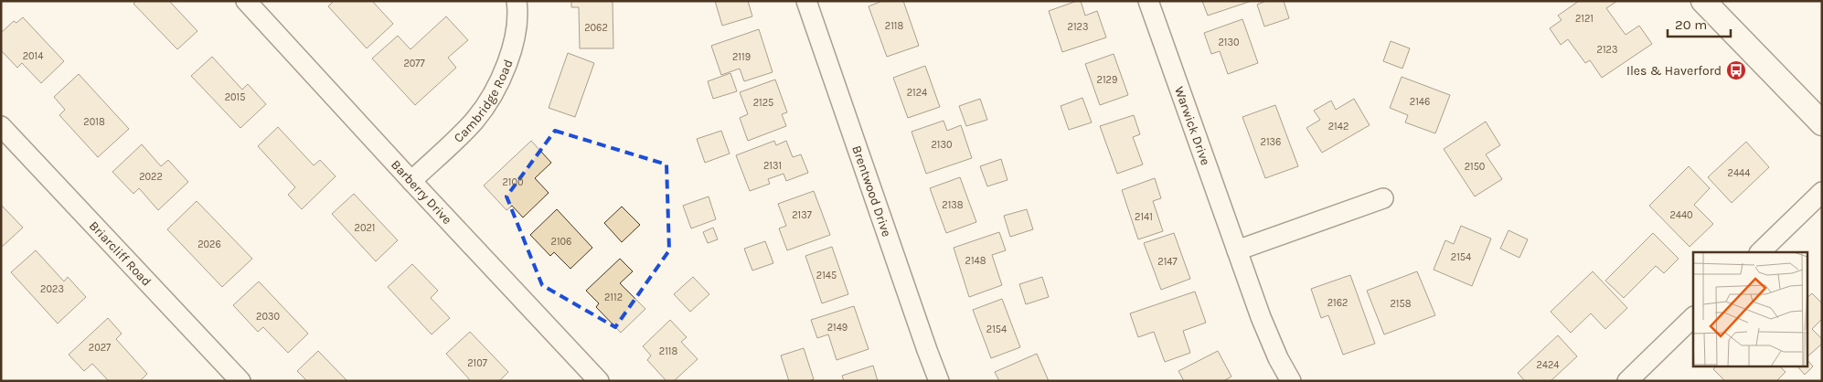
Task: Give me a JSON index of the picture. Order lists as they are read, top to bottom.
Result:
{
  "streets": {
    "street": [
      "Cambridge Road",
      "Warwick Drive",
      "Brentwood Drive",
      "Barberry Drive",
      "Briarcliff Road"
    ]
  },
  "crossings": [
    ["Cambridge Road", "Barberry Drive"]
  ],
  "places": {
    "bus stop": ["Iles & Haverford"]
  },
  "house_numbers": [
    "2121",
    "2118",
    "2123",
    "2062",
    "2130",
    "2123",
    "2014",
    "2119",
    "2077",
    "2129",
    "2124",
    "2015",
    "2146",
    "2125",
    "2018",
    "2142",
    "2136",
    "2130",
    "2131",
    "2150",
    "2444",
    "2022",
    "2100",
    "2138",
    "2137",
    "2440",
    "2141",
    "2021",
    "2106",
    "2026",
    "2154",
    "2148",
    "2147",
    "2145",
    "2023",
    "2112",
    "2162",
    "2158",
    "2030",
    "2149",
    "2154",
    "2027",
    "2118",
    "2107",
    "2424"
  ],
  "scale_bar": "20 m"
}
